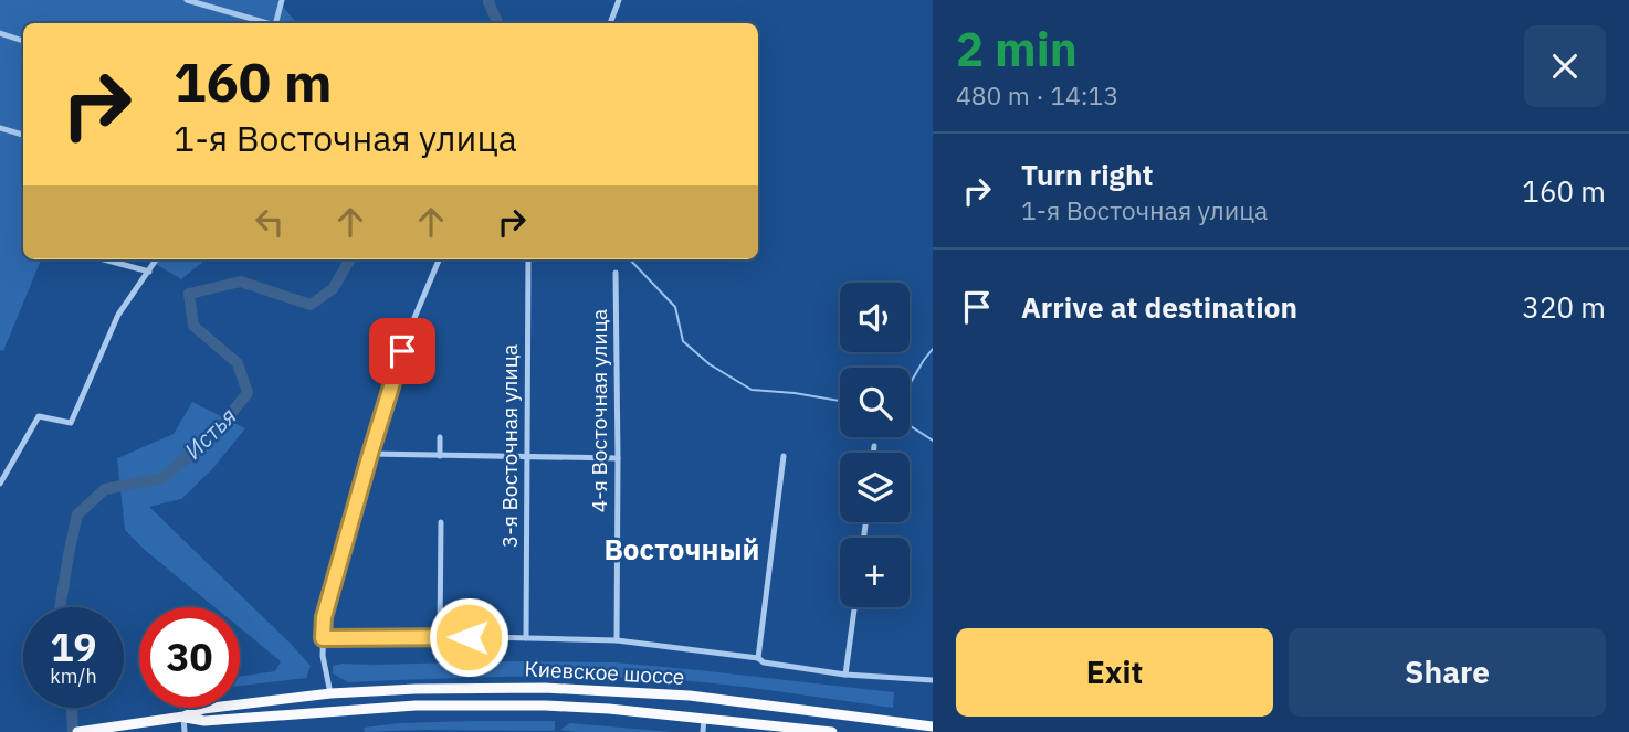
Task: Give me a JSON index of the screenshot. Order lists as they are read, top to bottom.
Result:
{
  "streets": {
    "highway": ["Киевское шоссе"],
    "street": ["4-я Восточная улица", "3-я Восточная улица"]
  },
  "districts": ["Восточный"],
  "water": ["Истья"],
  "page": {
    "heading": ["2 min", "480 m · 14:13"],
    "turn": ["160 m", "1-я Восточная улица"],
    "list": [
      {
        "name": "Turn right",
        "note": "1-я Восточная улица",
        "value": "160 m"
      },
      {
        "name": "Arrive at destination",
        "value": "320 m"
      }
    ],
    "map_buttons": "+",
    "speed": "19 km/h",
    "limit": "30",
    "buttons": ["Exit", "Share"]
  }
}
